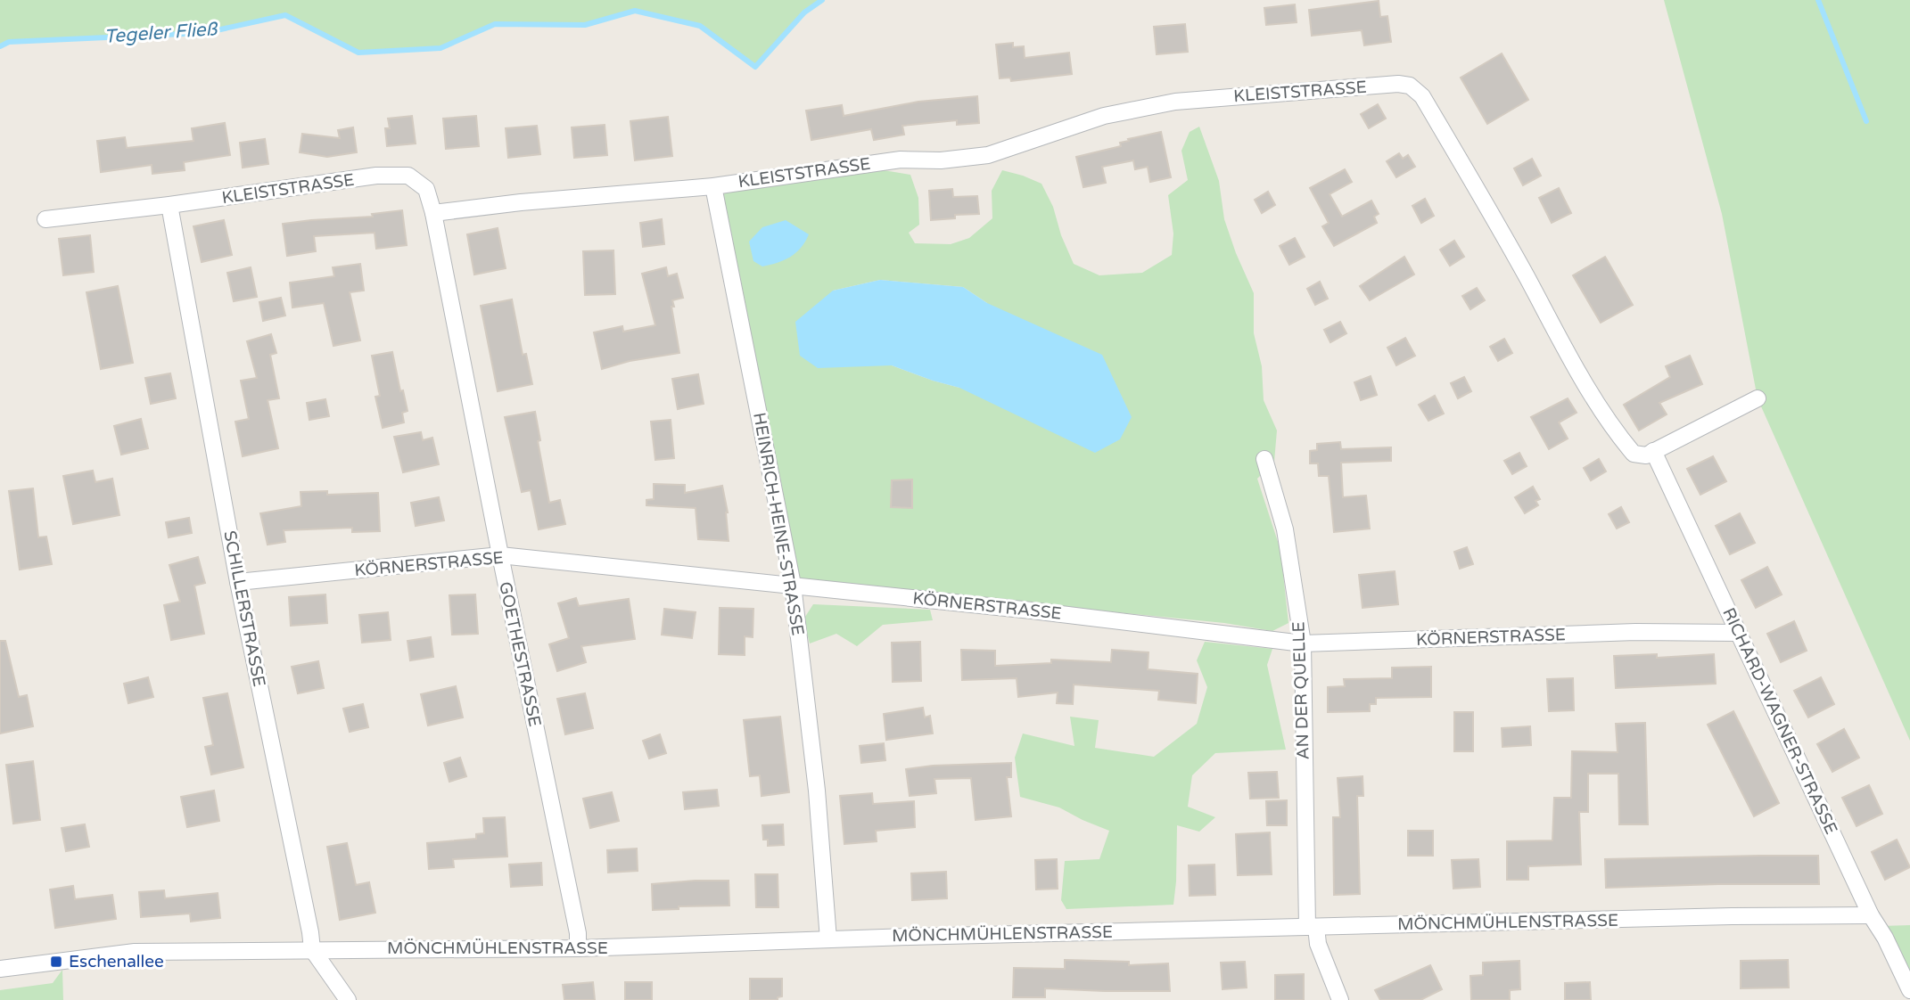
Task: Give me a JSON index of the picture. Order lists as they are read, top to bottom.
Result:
{
  "streets": {
    "street": [
      "KLEISTSTRASSE",
      "HEINRICH-HEINE-STRASSE",
      "KÖRNERSTRASSE",
      "SCHILLERSTRASSE",
      "GOETHESTRASSE",
      "AN DER QUELLE",
      "RICHARD-WAGNER-STRASSE",
      "MÖNCHMÜHLENSTRASSE"
    ]
  },
  "crossings": [
    ["KLEISTSTRASSE", "HEINRICH-HEINE-STRASSE"],
    ["KLEISTSTRASSE", "SCHILLERSTRASSE"],
    ["KLEISTSTRASSE", "GOETHESTRASSE"],
    ["KLEISTSTRASSE", "RICHARD-WAGNER-STRASSE"],
    ["HEINRICH-HEINE-STRASSE", "KÖRNERSTRASSE"],
    ["HEINRICH-HEINE-STRASSE", "MÖNCHMÜHLENSTRASSE"],
    ["KÖRNERSTRASSE", "SCHILLERSTRASSE"],
    ["KÖRNERSTRASSE", "GOETHESTRASSE"],
    ["KÖRNERSTRASSE", "AN DER QUELLE"],
    ["KÖRNERSTRASSE", "RICHARD-WAGNER-STRASSE"],
    ["SCHILLERSTRASSE", "MÖNCHMÜHLENSTRASSE"],
    ["GOETHESTRASSE", "MÖNCHMÜHLENSTRASSE"],
    ["AN DER QUELLE", "MÖNCHMÜHLENSTRASSE"],
    ["RICHARD-WAGNER-STRASSE", "MÖNCHMÜHLENSTRASSE"]
  ],
  "water": ["Tegeler Fließ"],
  "places": {
    "transit": ["Eschenallee"]
  }
}
